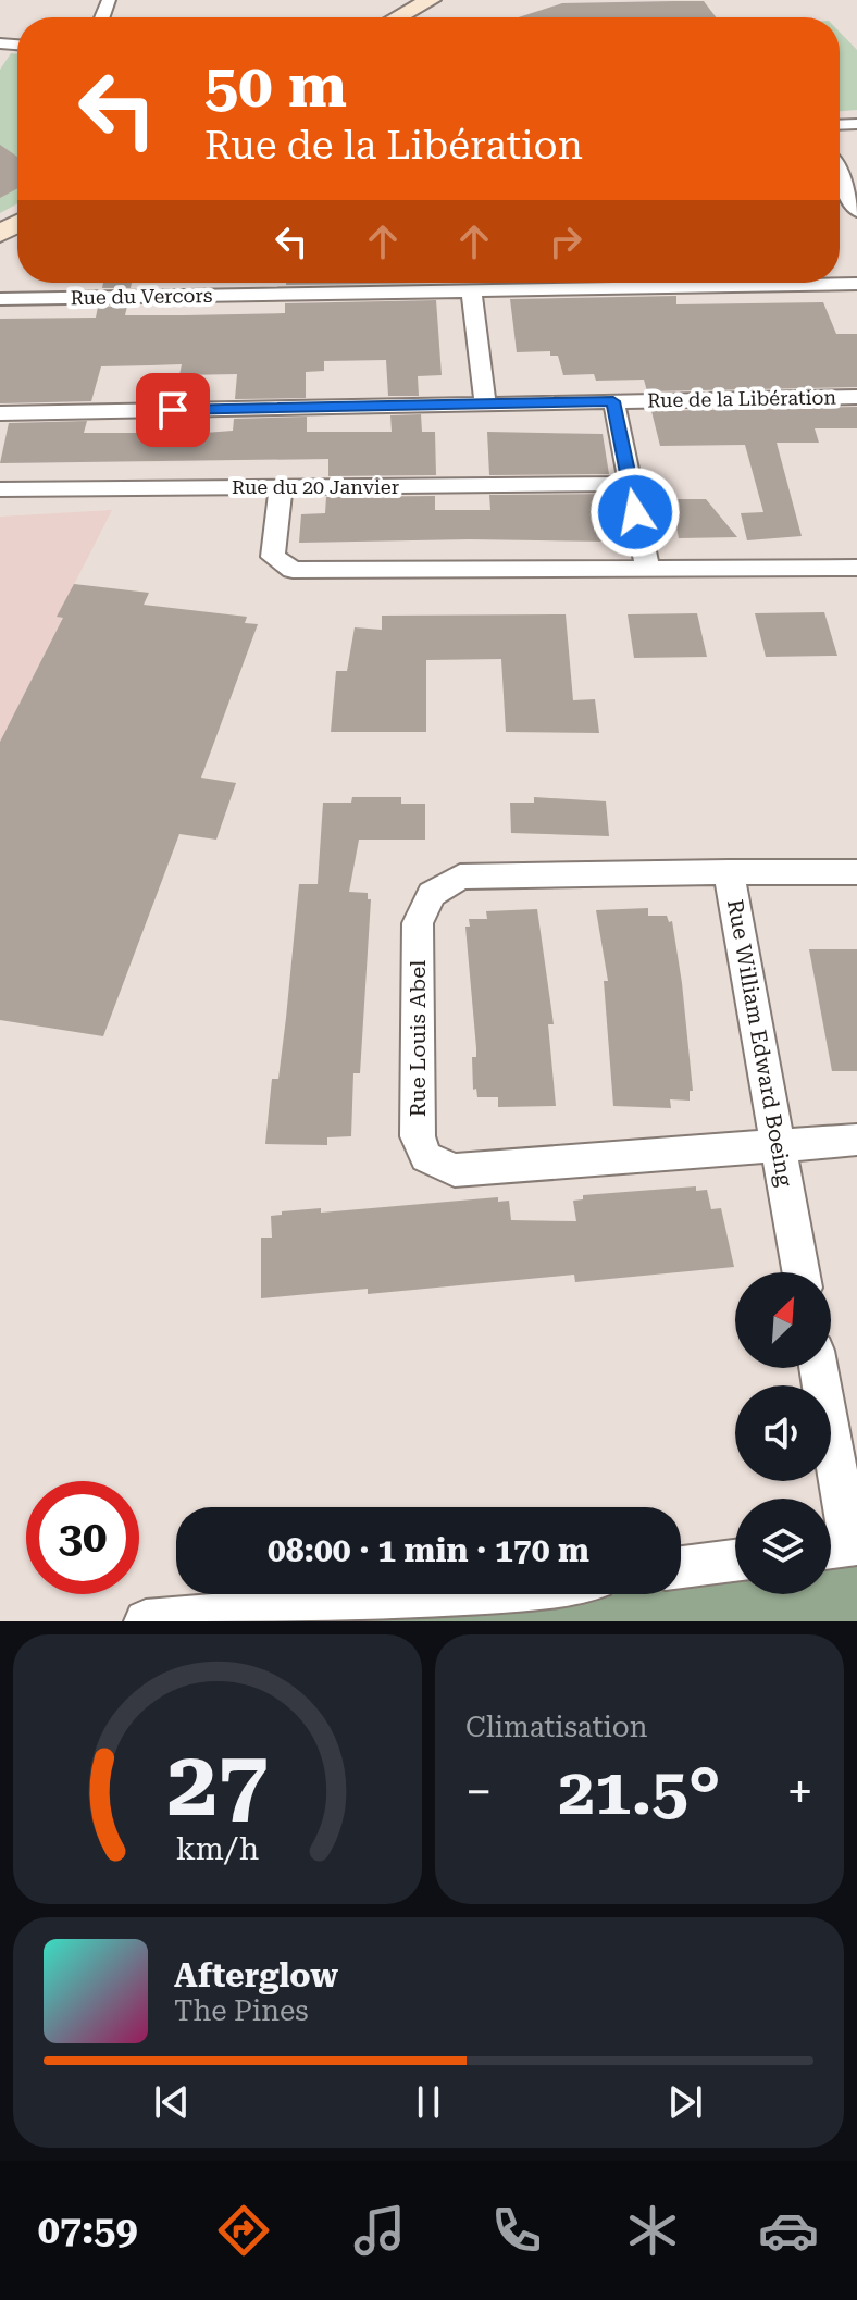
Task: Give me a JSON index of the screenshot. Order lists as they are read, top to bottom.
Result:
{
  "streets": {
    "street": [
      "Rue du Vercors",
      "Rue de la Libération",
      "Rue du 20 Janvier",
      "Rue Louis Abel",
      "Rue William Edward Boeing"
    ]
  },
  "crossings": [
    ["Rue Louis Abel", "Rue William Edward Boeing"]
  ],
  "north": "top right",
  "page": {
    "turn": ["50 m", "Rue de la Libération"],
    "limit": "30",
    "trip": "08:00 · 1 min · 170 m",
    "tile": "Climatisation",
    "heat": ["−", "21.5°", "+"],
    "song": ["Afterglow", "The Pines"],
    "tabs": "07:59",
    "gauge": ["27", "km/h"]
  }
}
